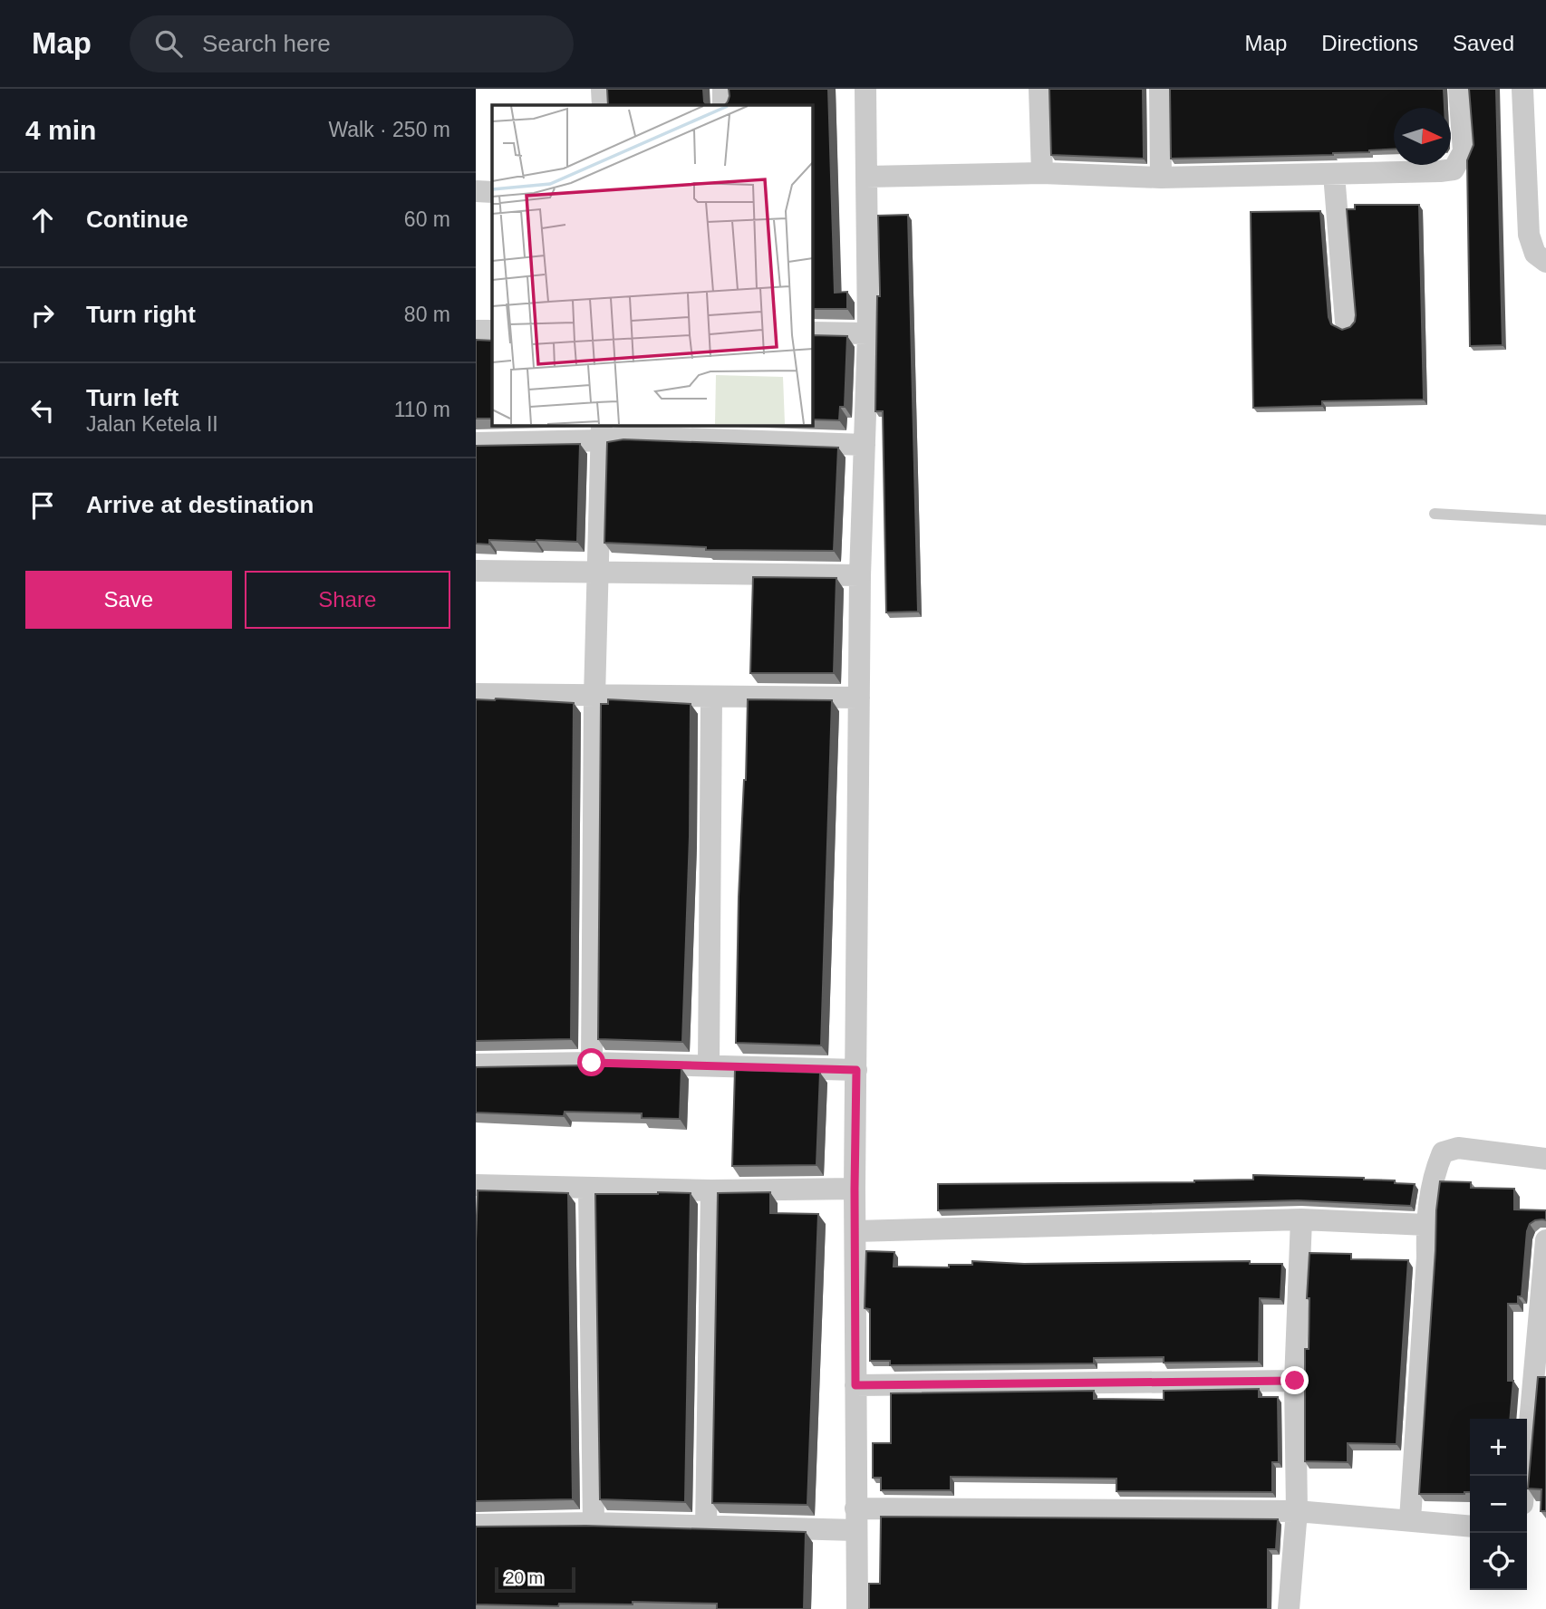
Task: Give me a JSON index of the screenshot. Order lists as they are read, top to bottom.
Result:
{
  "scale_bar": "20 m",
  "north": "right",
  "page": {
    "header": "Map",
    "search": "Search here",
    "nav": ["Map", "Directions", "Saved"],
    "heading": ["4 min", "Walk · 250 m"],
    "list": [
      ["Continue", "60 m"],
      ["Turn right", "80 m"],
      ["Turn left", "Jalan Ketela II", "110 m"],
      "Arrive at destination"
    ],
    "buttons": ["Save", "Share"],
    "map_buttons": ["+", "−"],
    "scale": "20 m"
  }
}
